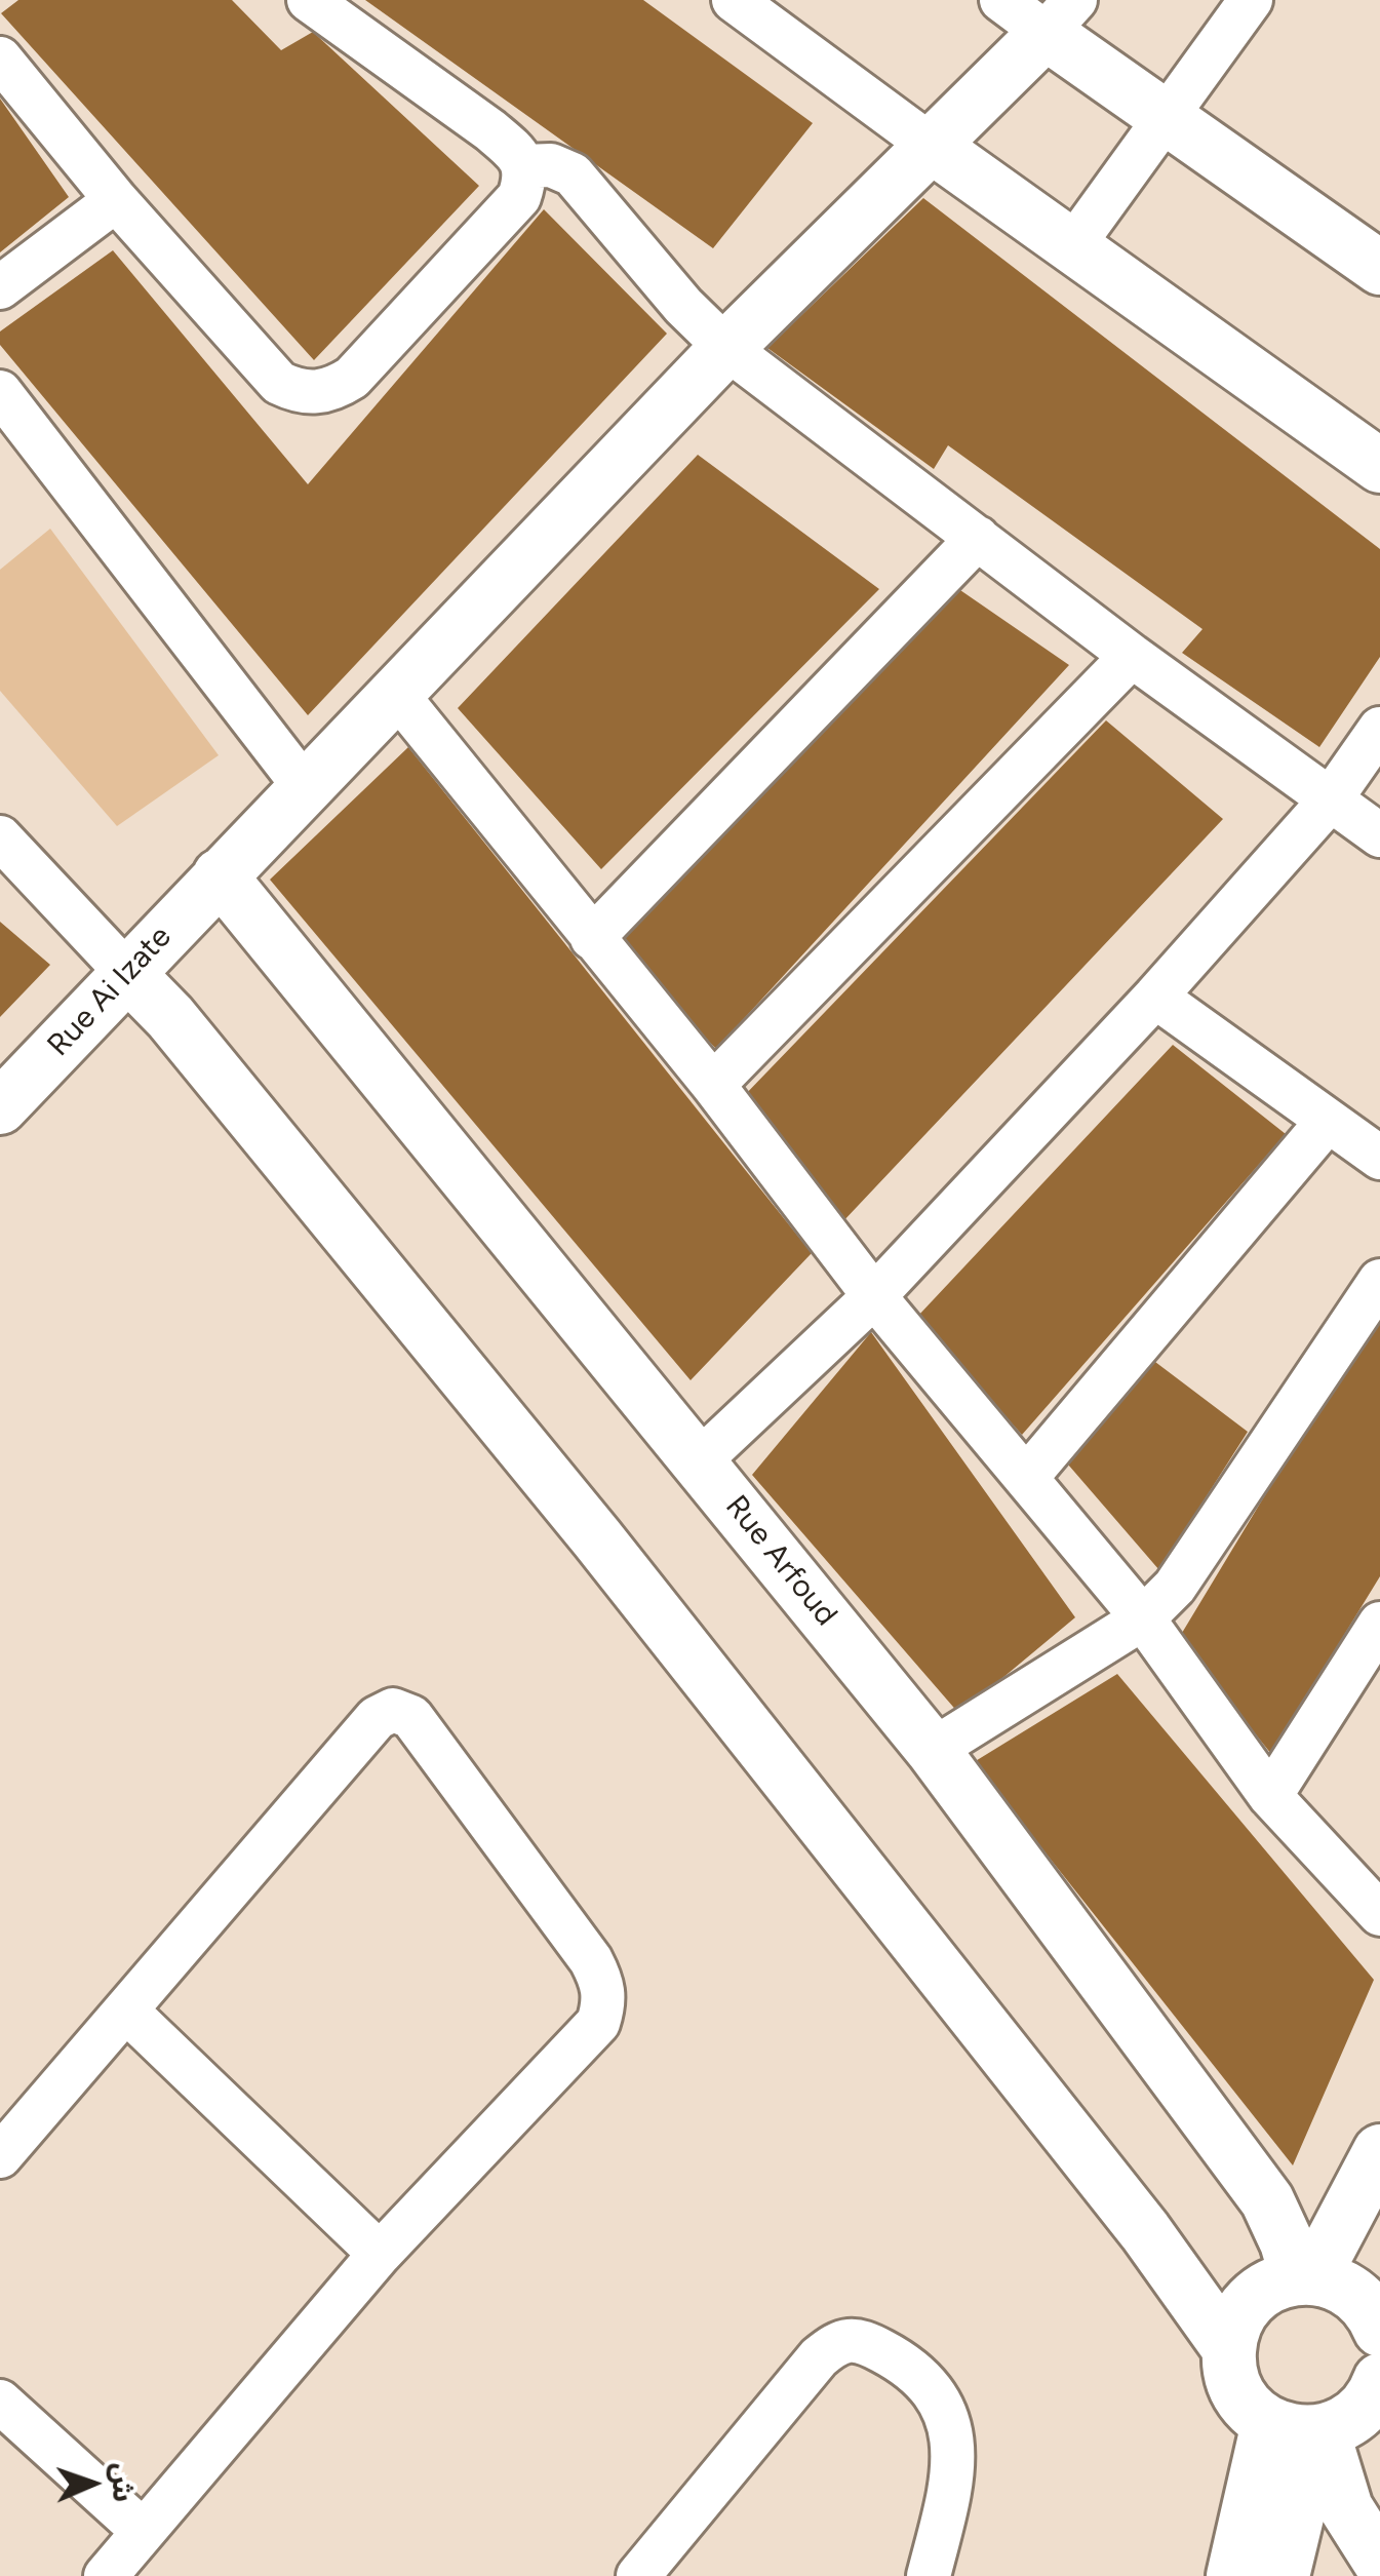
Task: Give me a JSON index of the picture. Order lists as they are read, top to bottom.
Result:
{
  "streets": {
    "street": ["Rue Ai Izate", "Rue Arfoud"]
  },
  "crossings": [
    ["Rue Ai Izate", "Rue Arfoud"]
  ],
  "north": "right"
}
